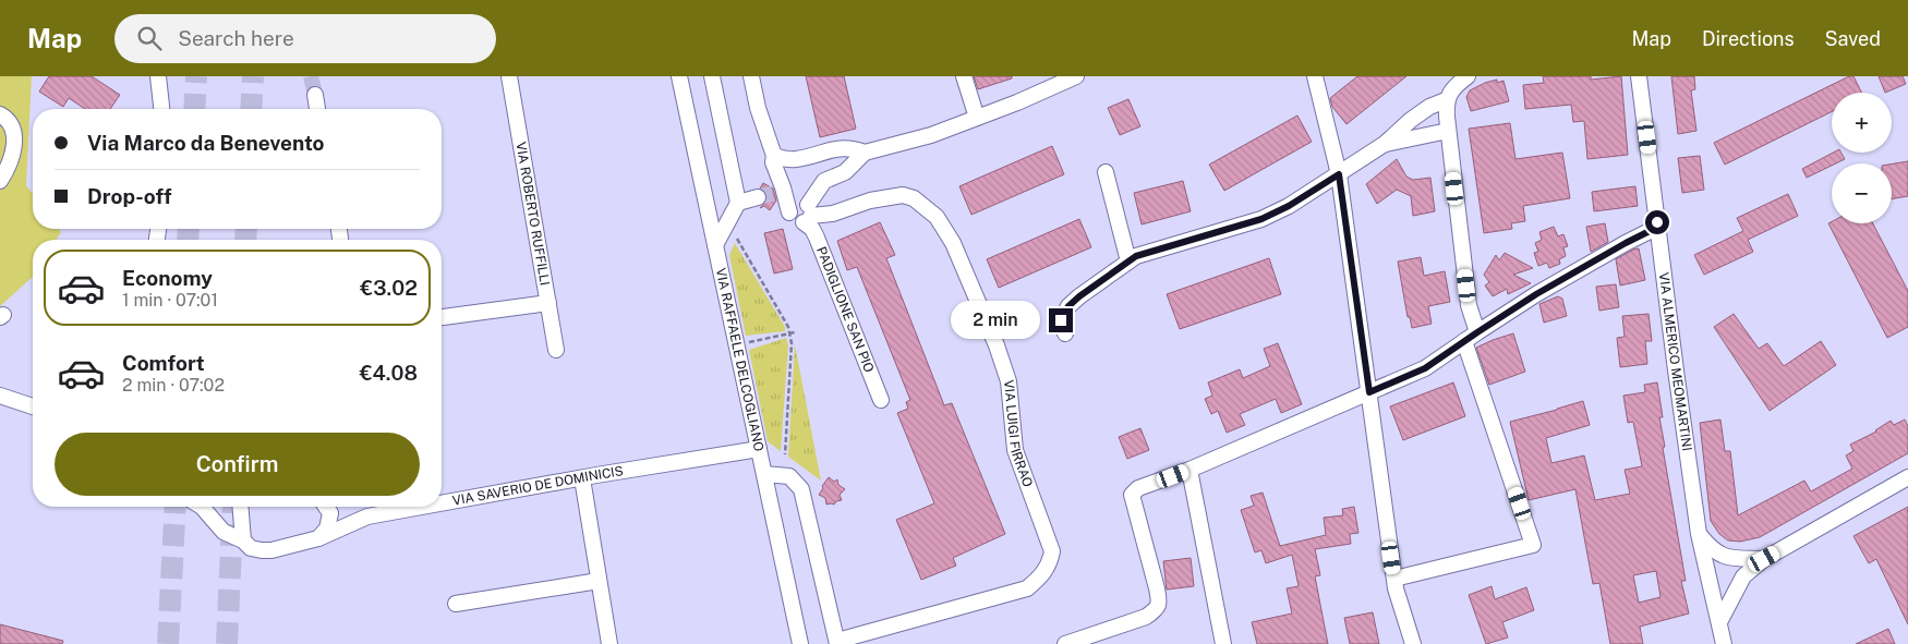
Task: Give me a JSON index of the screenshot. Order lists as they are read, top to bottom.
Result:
{
  "streets": {
    "street": [
      "VIA ROBERTO RUFFILLI",
      "PADIGLIONE SAN PIO",
      "VIA RAFFAELE DELCOGLIANO",
      "VIA ALMERICO MEOMARTINI",
      "VIA LUIGI FIRRAO",
      "VIA SAVERIO DE DOMINICIS"
    ]
  },
  "crossings": [
    ["PADIGLIONE SAN PIO", "VIA LUIGI FIRRAO"],
    ["VIA RAFFAELE DELCOGLIANO", "VIA SAVERIO DE DOMINICIS"]
  ],
  "page": {
    "header": "Map",
    "search": "Search here",
    "nav": ["Map", "Directions", "Saved"],
    "map_buttons": ["+", "−"],
    "banner": ["Via Marco da Benevento", "Drop-off"],
    "list": [
      {
        "name": "Economy",
        "note": "1 min · 07:01",
        "value": "€3.02"
      },
      {
        "name": "Comfort",
        "note": "2 min · 07:02",
        "value": "€4.08"
      }
    ],
    "bubble": "2 min",
    "buttons": "Confirm"
  }
}
